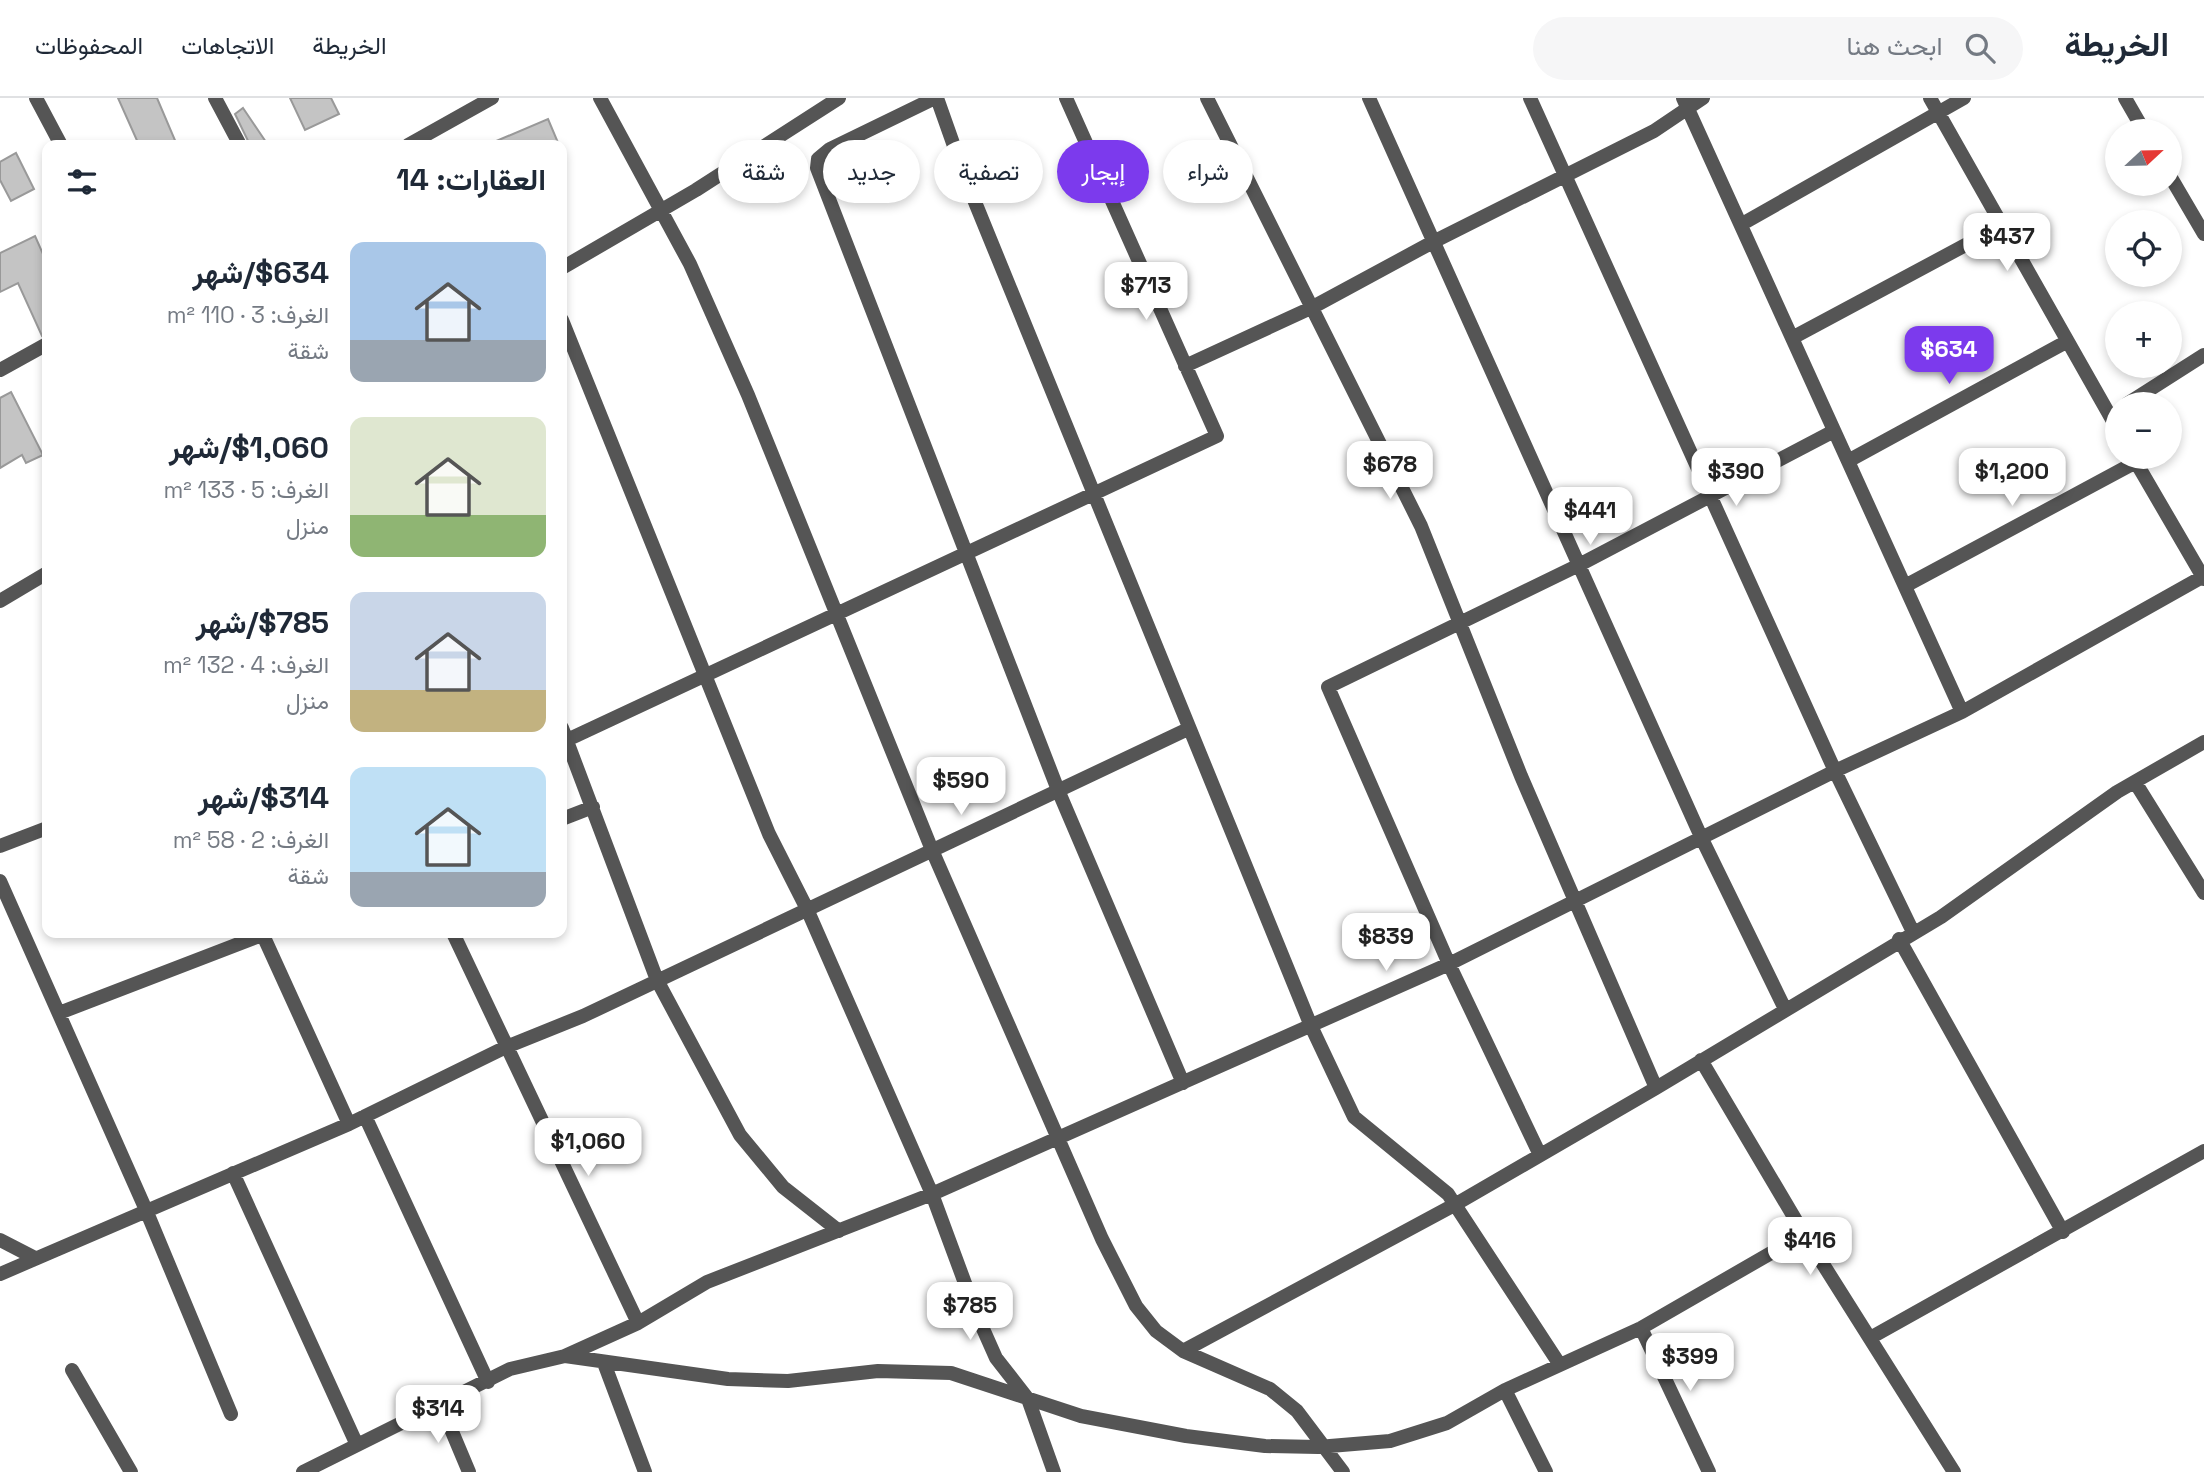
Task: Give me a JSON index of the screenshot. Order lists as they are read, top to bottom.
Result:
{
  "north": "right",
  "page": {
    "header": "الخريطة",
    "search": "ابحث هنا",
    "nav": ["الخريطة", "الاتجاهات", "المحفوظات"],
    "map_buttons": ["+", "−"],
    "chip": [
      "شراء",
      "إيجار",
      "تصفية",
      "جديد",
      "شقة"
    ],
    "heading": "العقارات: 14",
    "price": [
      "$437",
      "$713",
      "$634",
      "$678",
      "$390",
      "$1,200",
      "$441",
      "$590",
      "$839",
      "$1,060",
      "$416",
      "$785",
      "$399",
      "$314"
    ],
    "list": [
      {
        "name": "$634/شهر",
        "note": "الغرف: 3 · 110 m² · شقة"
      },
      {
        "name": "$1,060/شهر",
        "note": "الغرف: 5 · 133 m² · منزل"
      },
      {
        "name": "$785/شهر",
        "note": "الغرف: 4 · 132 m² · منزل"
      },
      {
        "name": "$314/شهر",
        "note": "الغرف: 2 · 58 m² · شقة"
      }
    ]
  }
}
